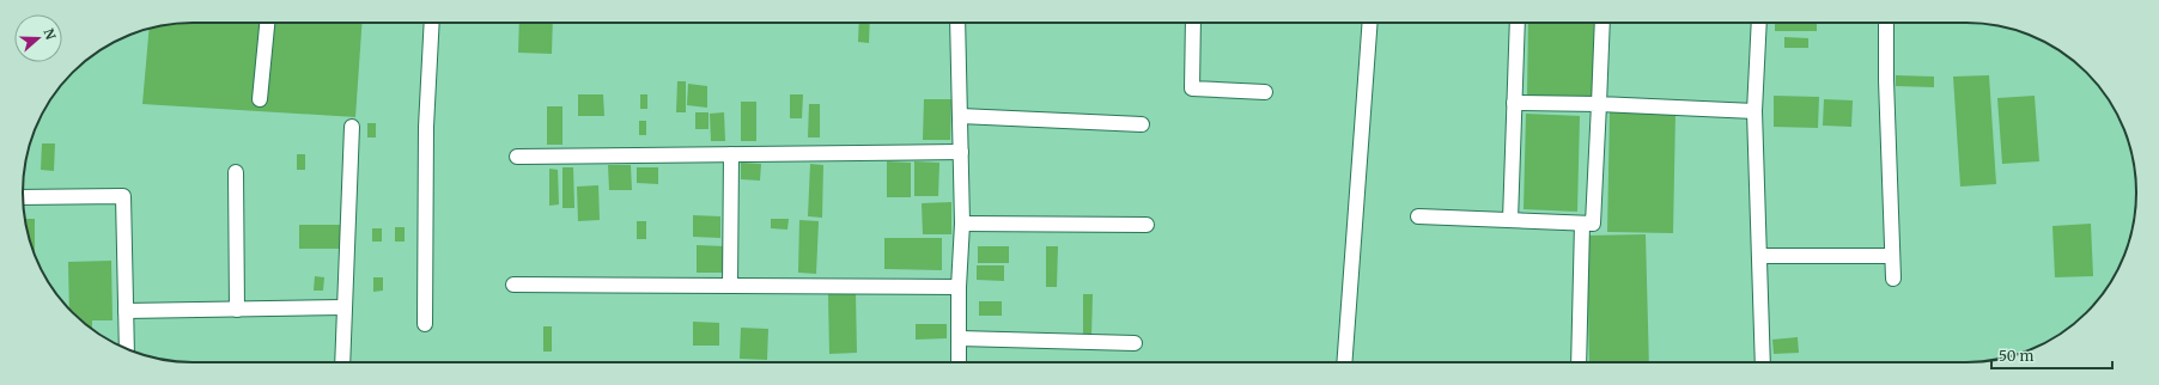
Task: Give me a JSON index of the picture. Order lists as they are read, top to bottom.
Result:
{
  "scale_bar": "50 m",
  "north": "right"
}
